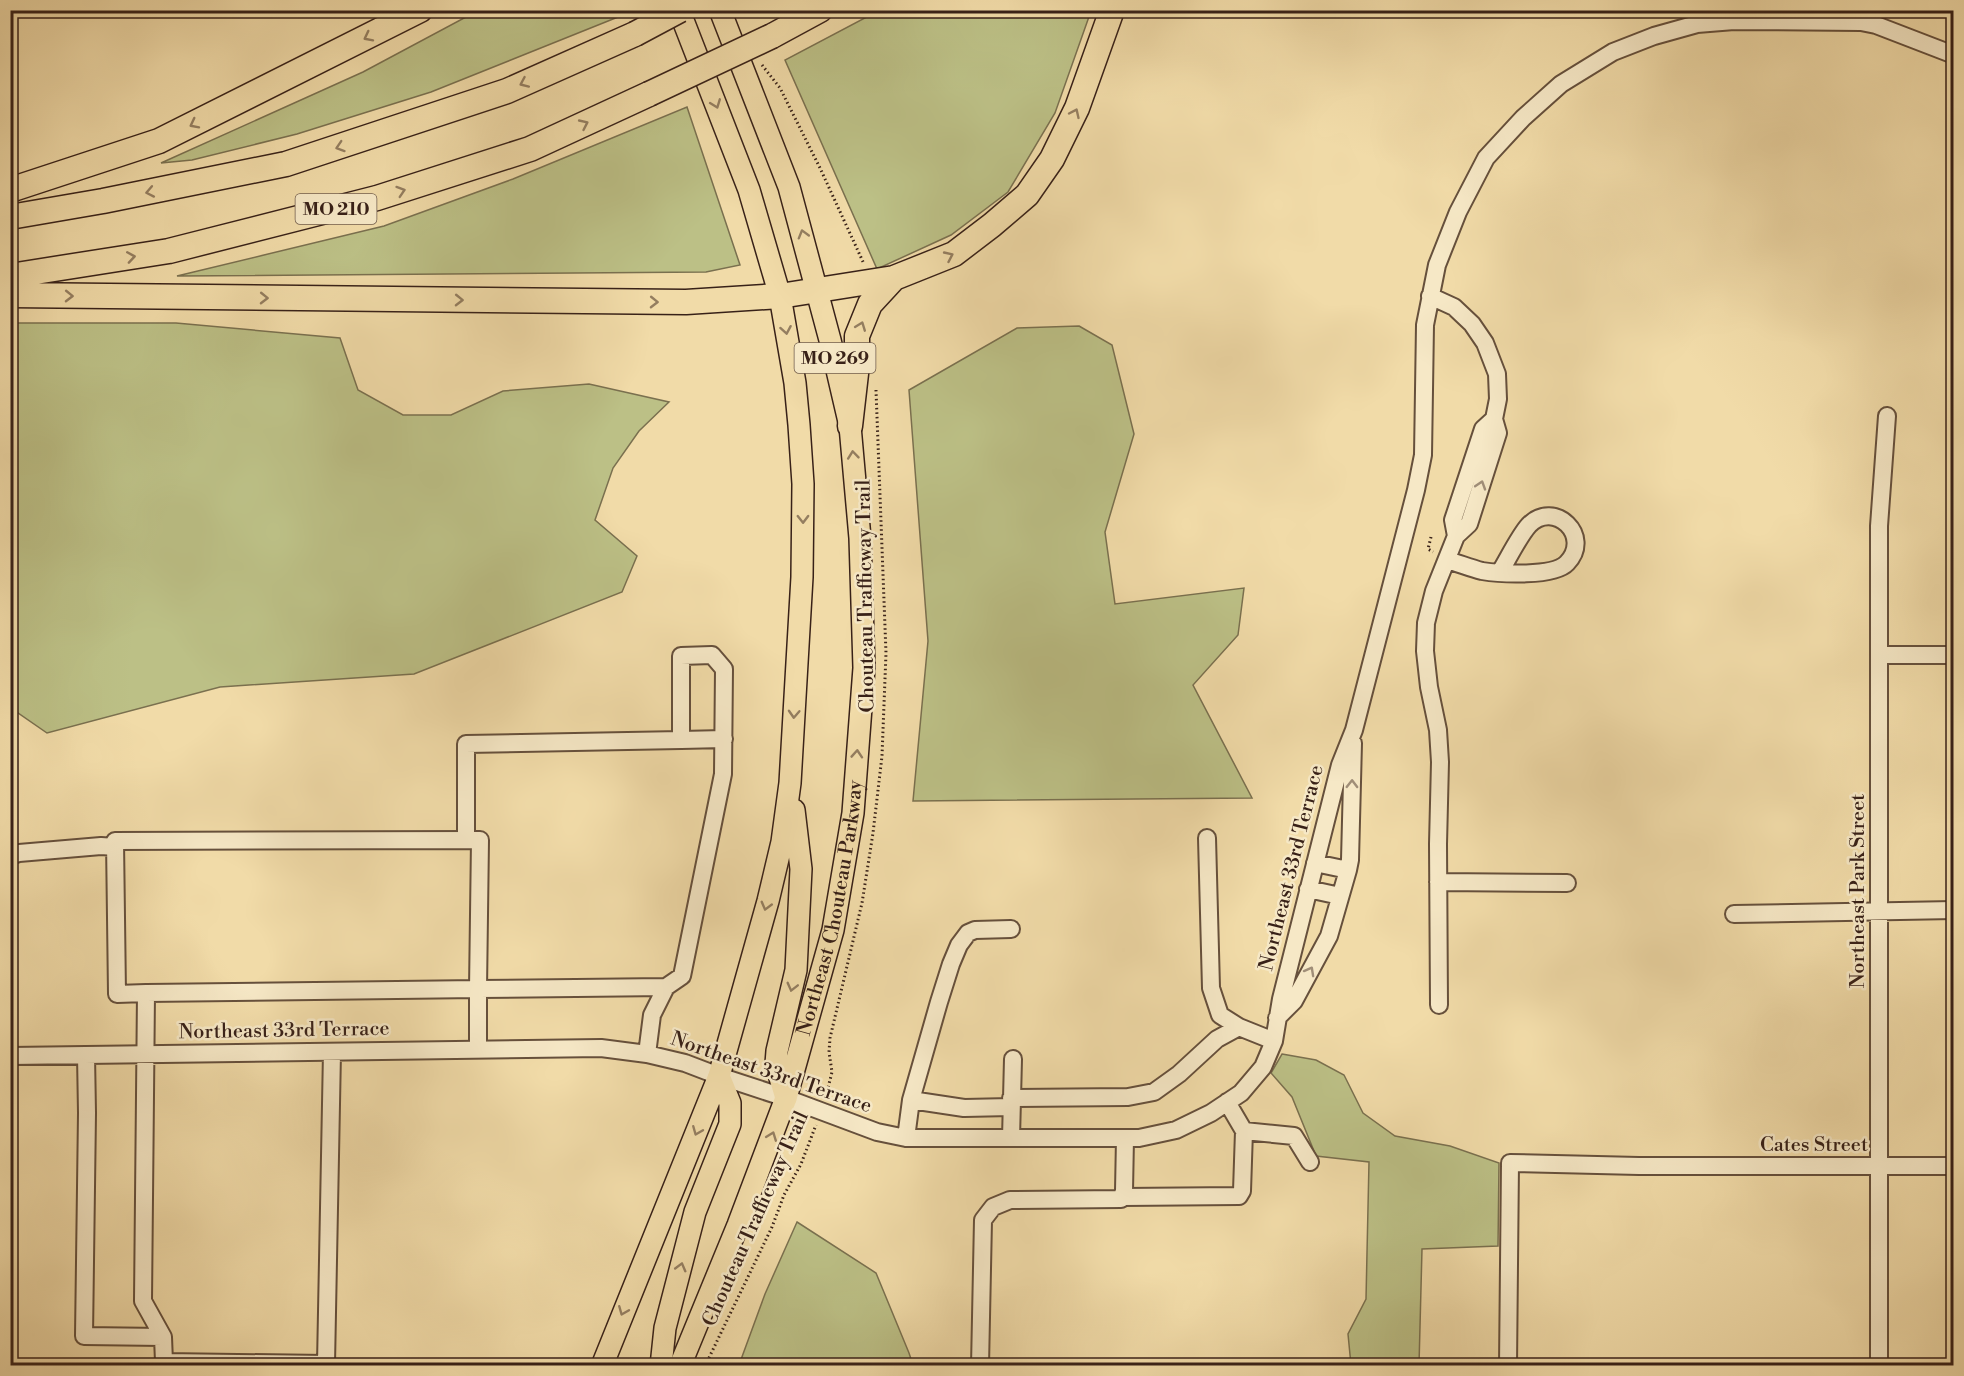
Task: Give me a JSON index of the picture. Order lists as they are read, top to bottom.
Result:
{
  "streets": {
    "highway": ["MO 210"],
    "main road": ["MO 269", "Northeast Chouteau Parkway"],
    "street": ["Northeast 33rd Terrace", "Northeast Park Street", "Cates Street"],
    "path": ["Chouteau Trafficway Trail"]
  },
  "crossings": [
    ["MO 269", "Northeast Chouteau Parkway"],
    ["Chouteau Trafficway Trail", "Northeast 33rd Terrace"],
    ["Northeast 33rd Terrace", "Northeast Chouteau Parkway"],
    ["Northeast Park Street", "Cates Street"]
  ]
}
